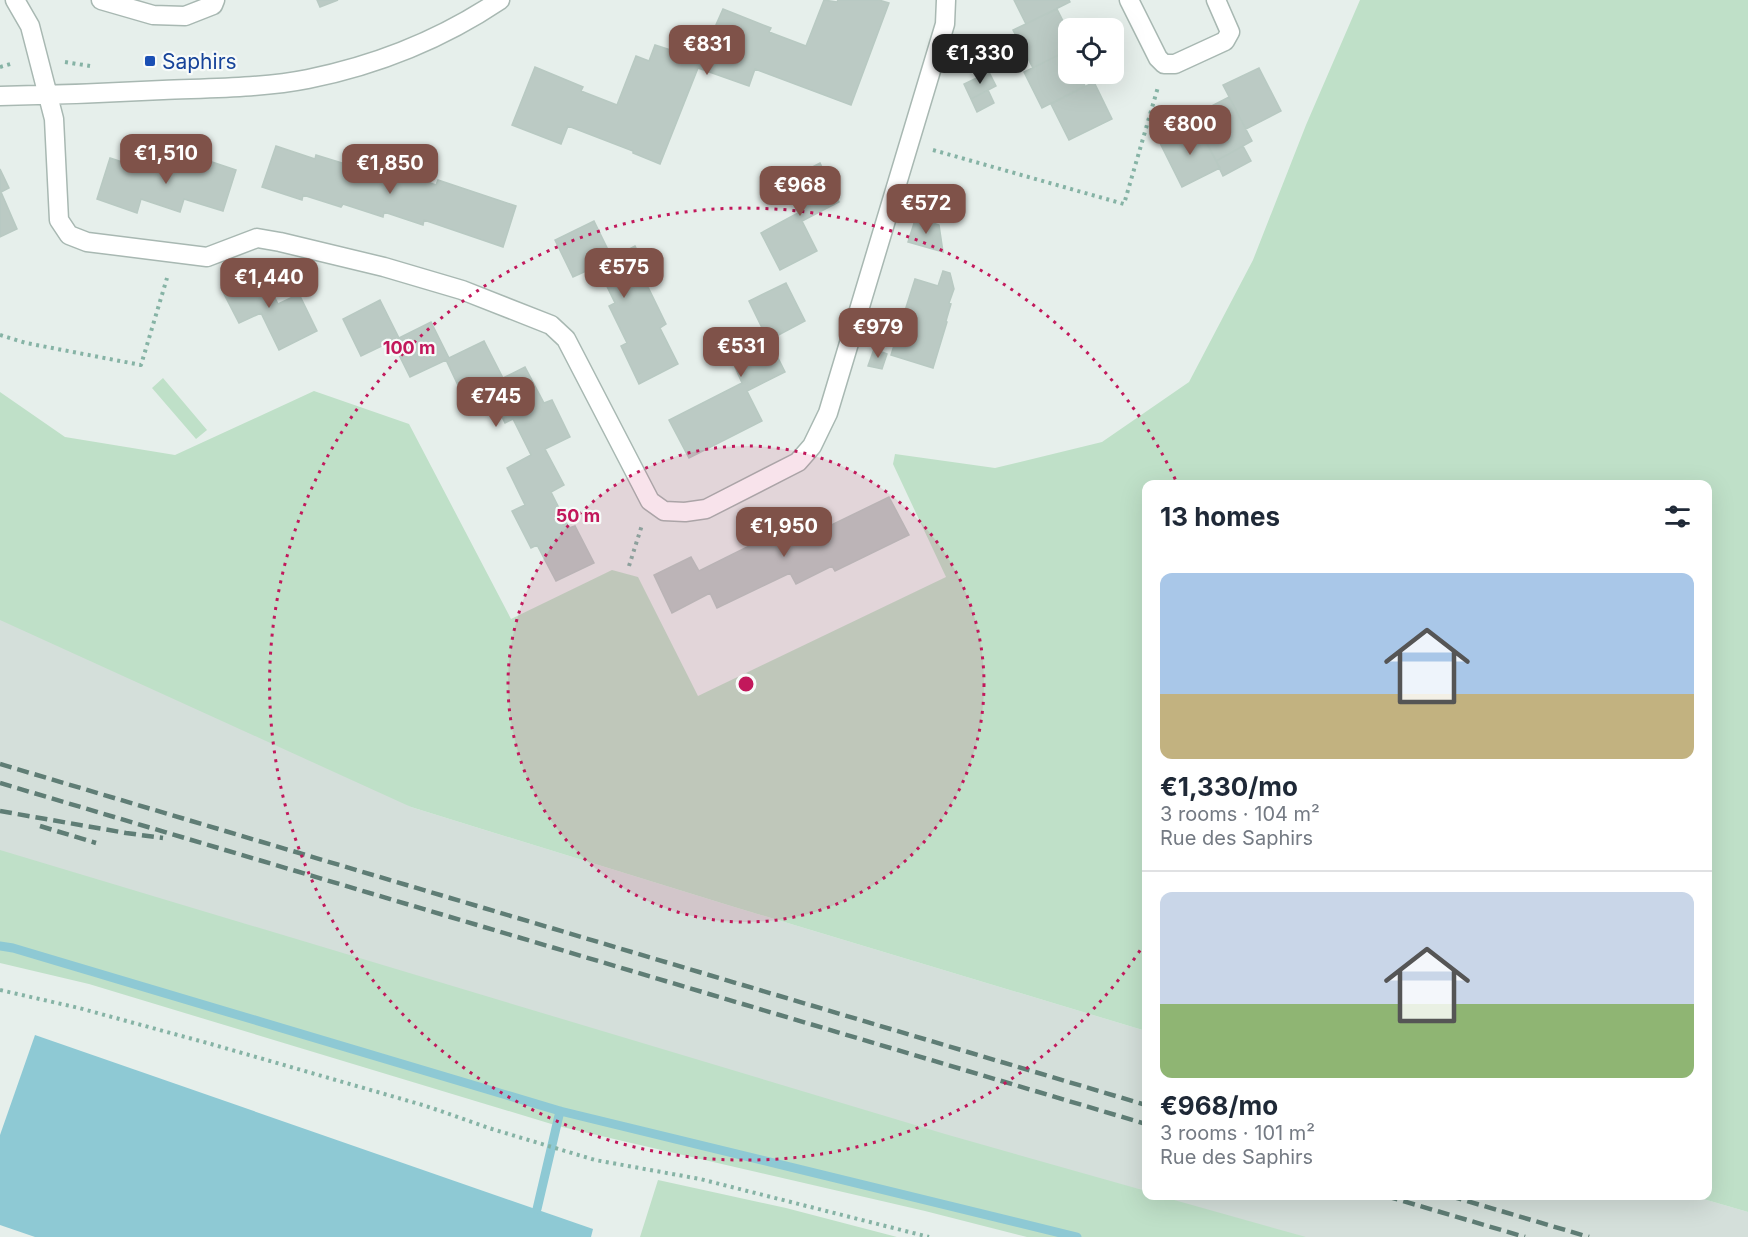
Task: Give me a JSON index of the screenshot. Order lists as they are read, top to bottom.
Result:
{
  "places": {
    "transit": ["Saphirs"]
  },
  "page": {
    "price": [
      "€831",
      "€1,330",
      "€800",
      "€1,510",
      "€1,850",
      "€968",
      "€572",
      "€575",
      "€1,440",
      "€979",
      "€531",
      "€745",
      "€1,950"
    ],
    "heading": "13 homes",
    "list": [
      {
        "name": "€1,330/mo",
        "note": "3 rooms · 104 m² · Rue des Saphirs"
      },
      {
        "name": "€968/mo",
        "note": "3 rooms · 101 m² · Rue des Saphirs"
      }
    ]
  },
  "rings": ["100 m", "50 m"]
}
